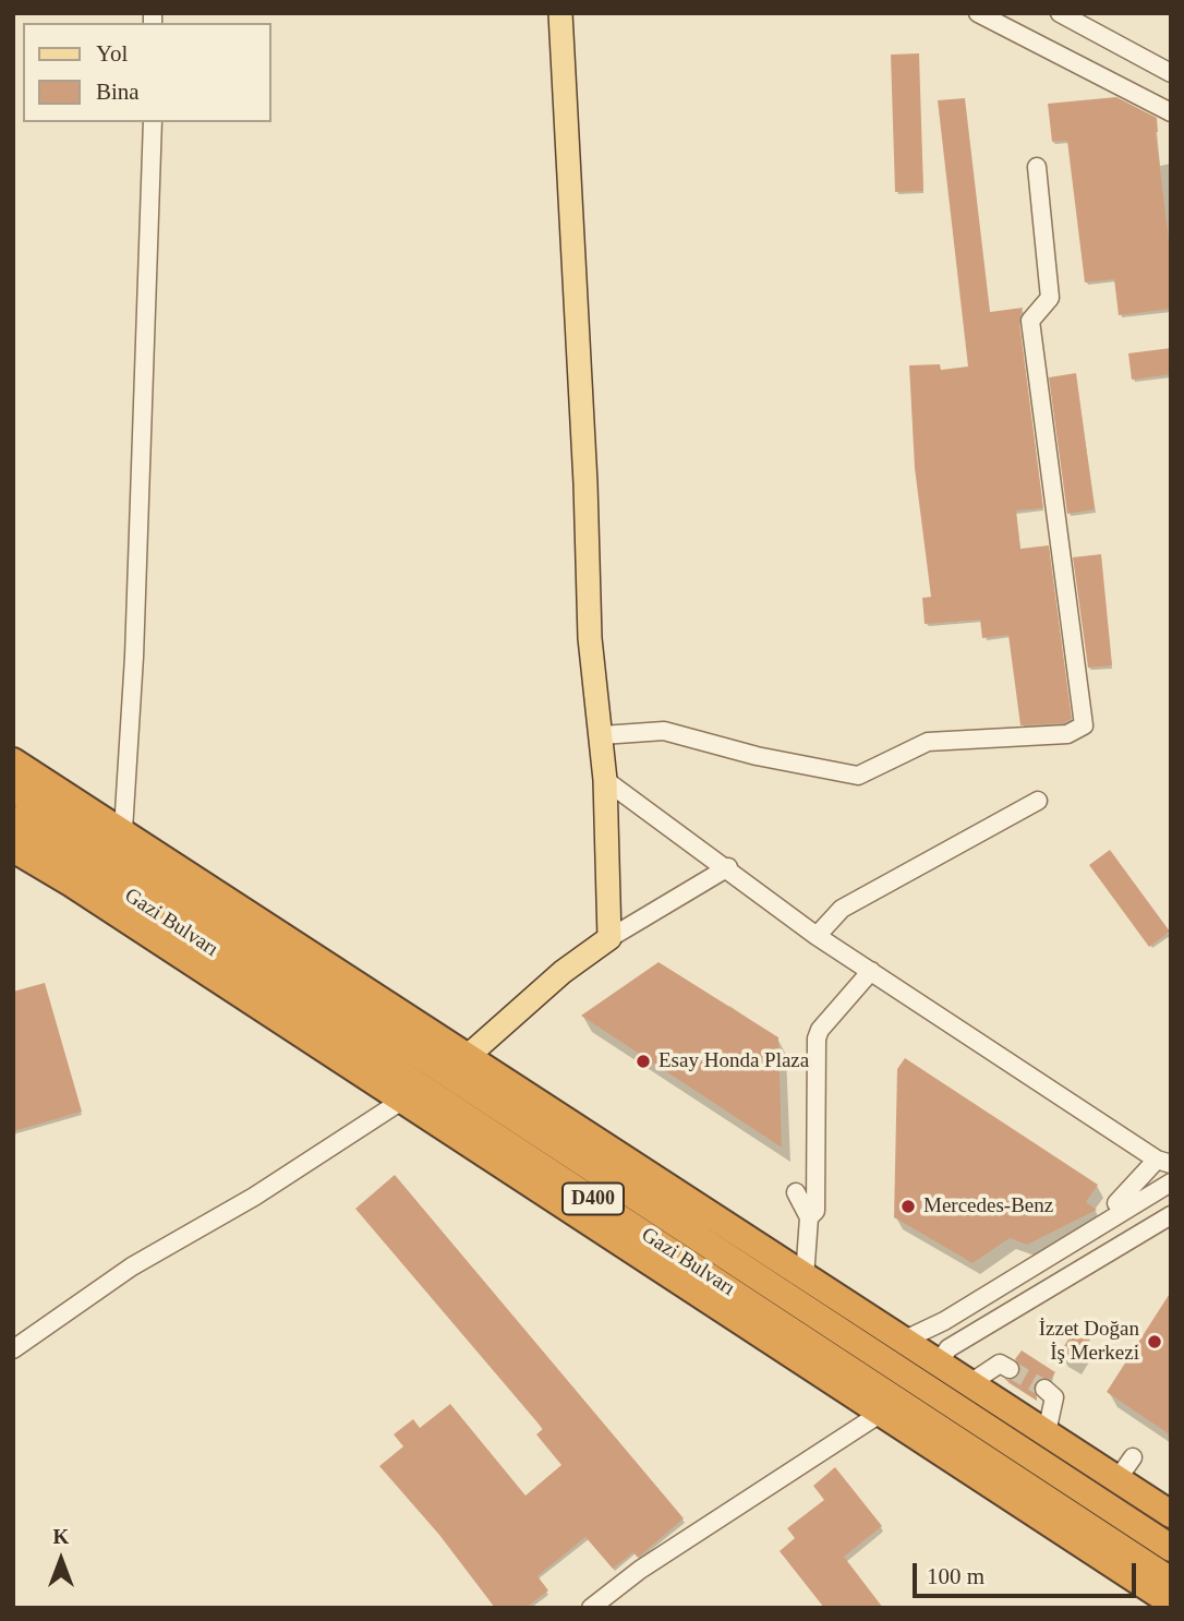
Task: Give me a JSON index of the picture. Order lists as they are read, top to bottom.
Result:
{
  "streets": {
    "highway": ["Gazi Bulvarı", "D400"]
  },
  "places": ["Esay Honda Plaza", "Mercedes-Benz", "İzzet Doğan İş Merkezi"],
  "legend": ["Yol", "Bina"],
  "scale_bar": "100 m",
  "north": "top"
}
